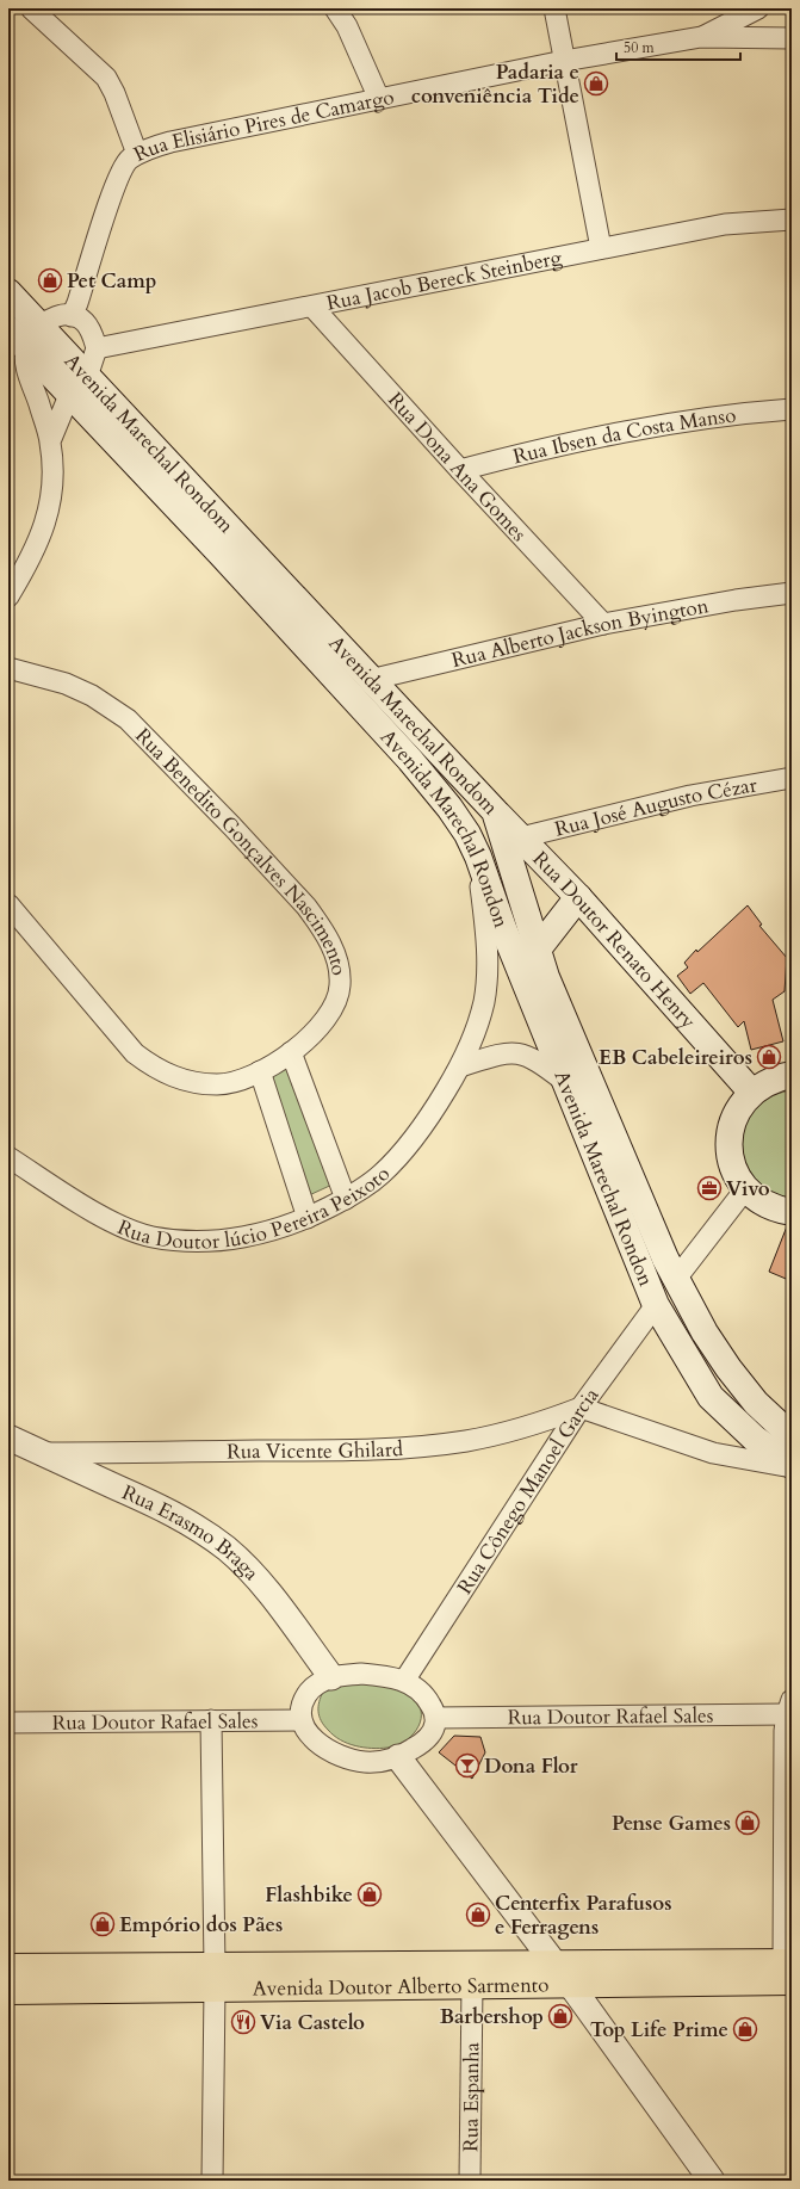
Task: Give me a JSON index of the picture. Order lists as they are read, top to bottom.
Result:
{
  "streets": {
    "main road": [
      "Avenida Marechal Rondom",
      "Avenida Marechal Rondon",
      "Rua Doutor Renato Henry",
      "Avenida Doutor Alberto Sarmento"
    ],
    "street": [
      "Rua Elisiário Pires de Camargo",
      "Rua Jacob Bereck Steinberg",
      "Rua Ibsen da Costa Manso",
      "Rua Dona Ana Gomes",
      "Rua Alberto Jackson Byington",
      "Rua José Augusto Cézar",
      "Rua Benedito Gonçalves Nascimento",
      "Rua Doutor lúcio Pereira Peixoto",
      "Rua Vicente Ghilard",
      "Rua Cônego Manoel Garcia",
      "Rua Erasmo Braga",
      "Rua Doutor Rafael Sales",
      "Rua Espanha"
    ]
  },
  "crossings": [
    ["Rua Jacob Bereck Steinberg", "Avenida Marechal Rondom"],
    ["Rua Jacob Bereck Steinberg", "Rua Dona Ana Gomes"],
    ["Rua Jacob Bereck Steinberg", "Avenida Marechal Rondon"],
    ["Rua Ibsen da Costa Manso", "Rua Dona Ana Gomes"],
    ["Avenida Marechal Rondom", "Rua Alberto Jackson Byington"],
    ["Avenida Marechal Rondom", "Avenida Marechal Rondon"],
    ["Avenida Marechal Rondom", "Rua Doutor Renato Henry"],
    ["Rua Dona Ana Gomes", "Rua Alberto Jackson Byington"],
    ["Rua José Augusto Cézar", "Rua Doutor Renato Henry"],
    ["Avenida Marechal Rondon", "Rua Doutor lúcio Pereira Peixoto"],
    ["Avenida Marechal Rondon", "Rua Cônego Manoel Garcia"],
    ["Rua Vicente Ghilard", "Rua Cônego Manoel Garcia"],
    ["Rua Vicente Ghilard", "Rua Erasmo Braga"],
    ["Rua Cônego Manoel Garcia", "Rua Erasmo Braga"],
    ["Rua Cônego Manoel Garcia", "Rua Doutor Rafael Sales"],
    ["Rua Erasmo Braga", "Rua Doutor Rafael Sales"],
    ["Avenida Doutor Alberto Sarmento", "Rua Espanha"]
  ],
  "places": {
    "shop": [
      "Padaria e conveniência Tide",
      "Pet Camp",
      "EB Cabeleireiros",
      "Pense Games",
      "Flashbike",
      "Centerfix Parafusos e Ferragens",
      "Empório dos Pães",
      "Barbershop",
      "Top Life Prime"
    ],
    "office": ["Vivo"],
    "bar": ["Dona Flor"],
    "restaurant": ["Via Castelo"]
  },
  "scale_bar": "50 m"
}
